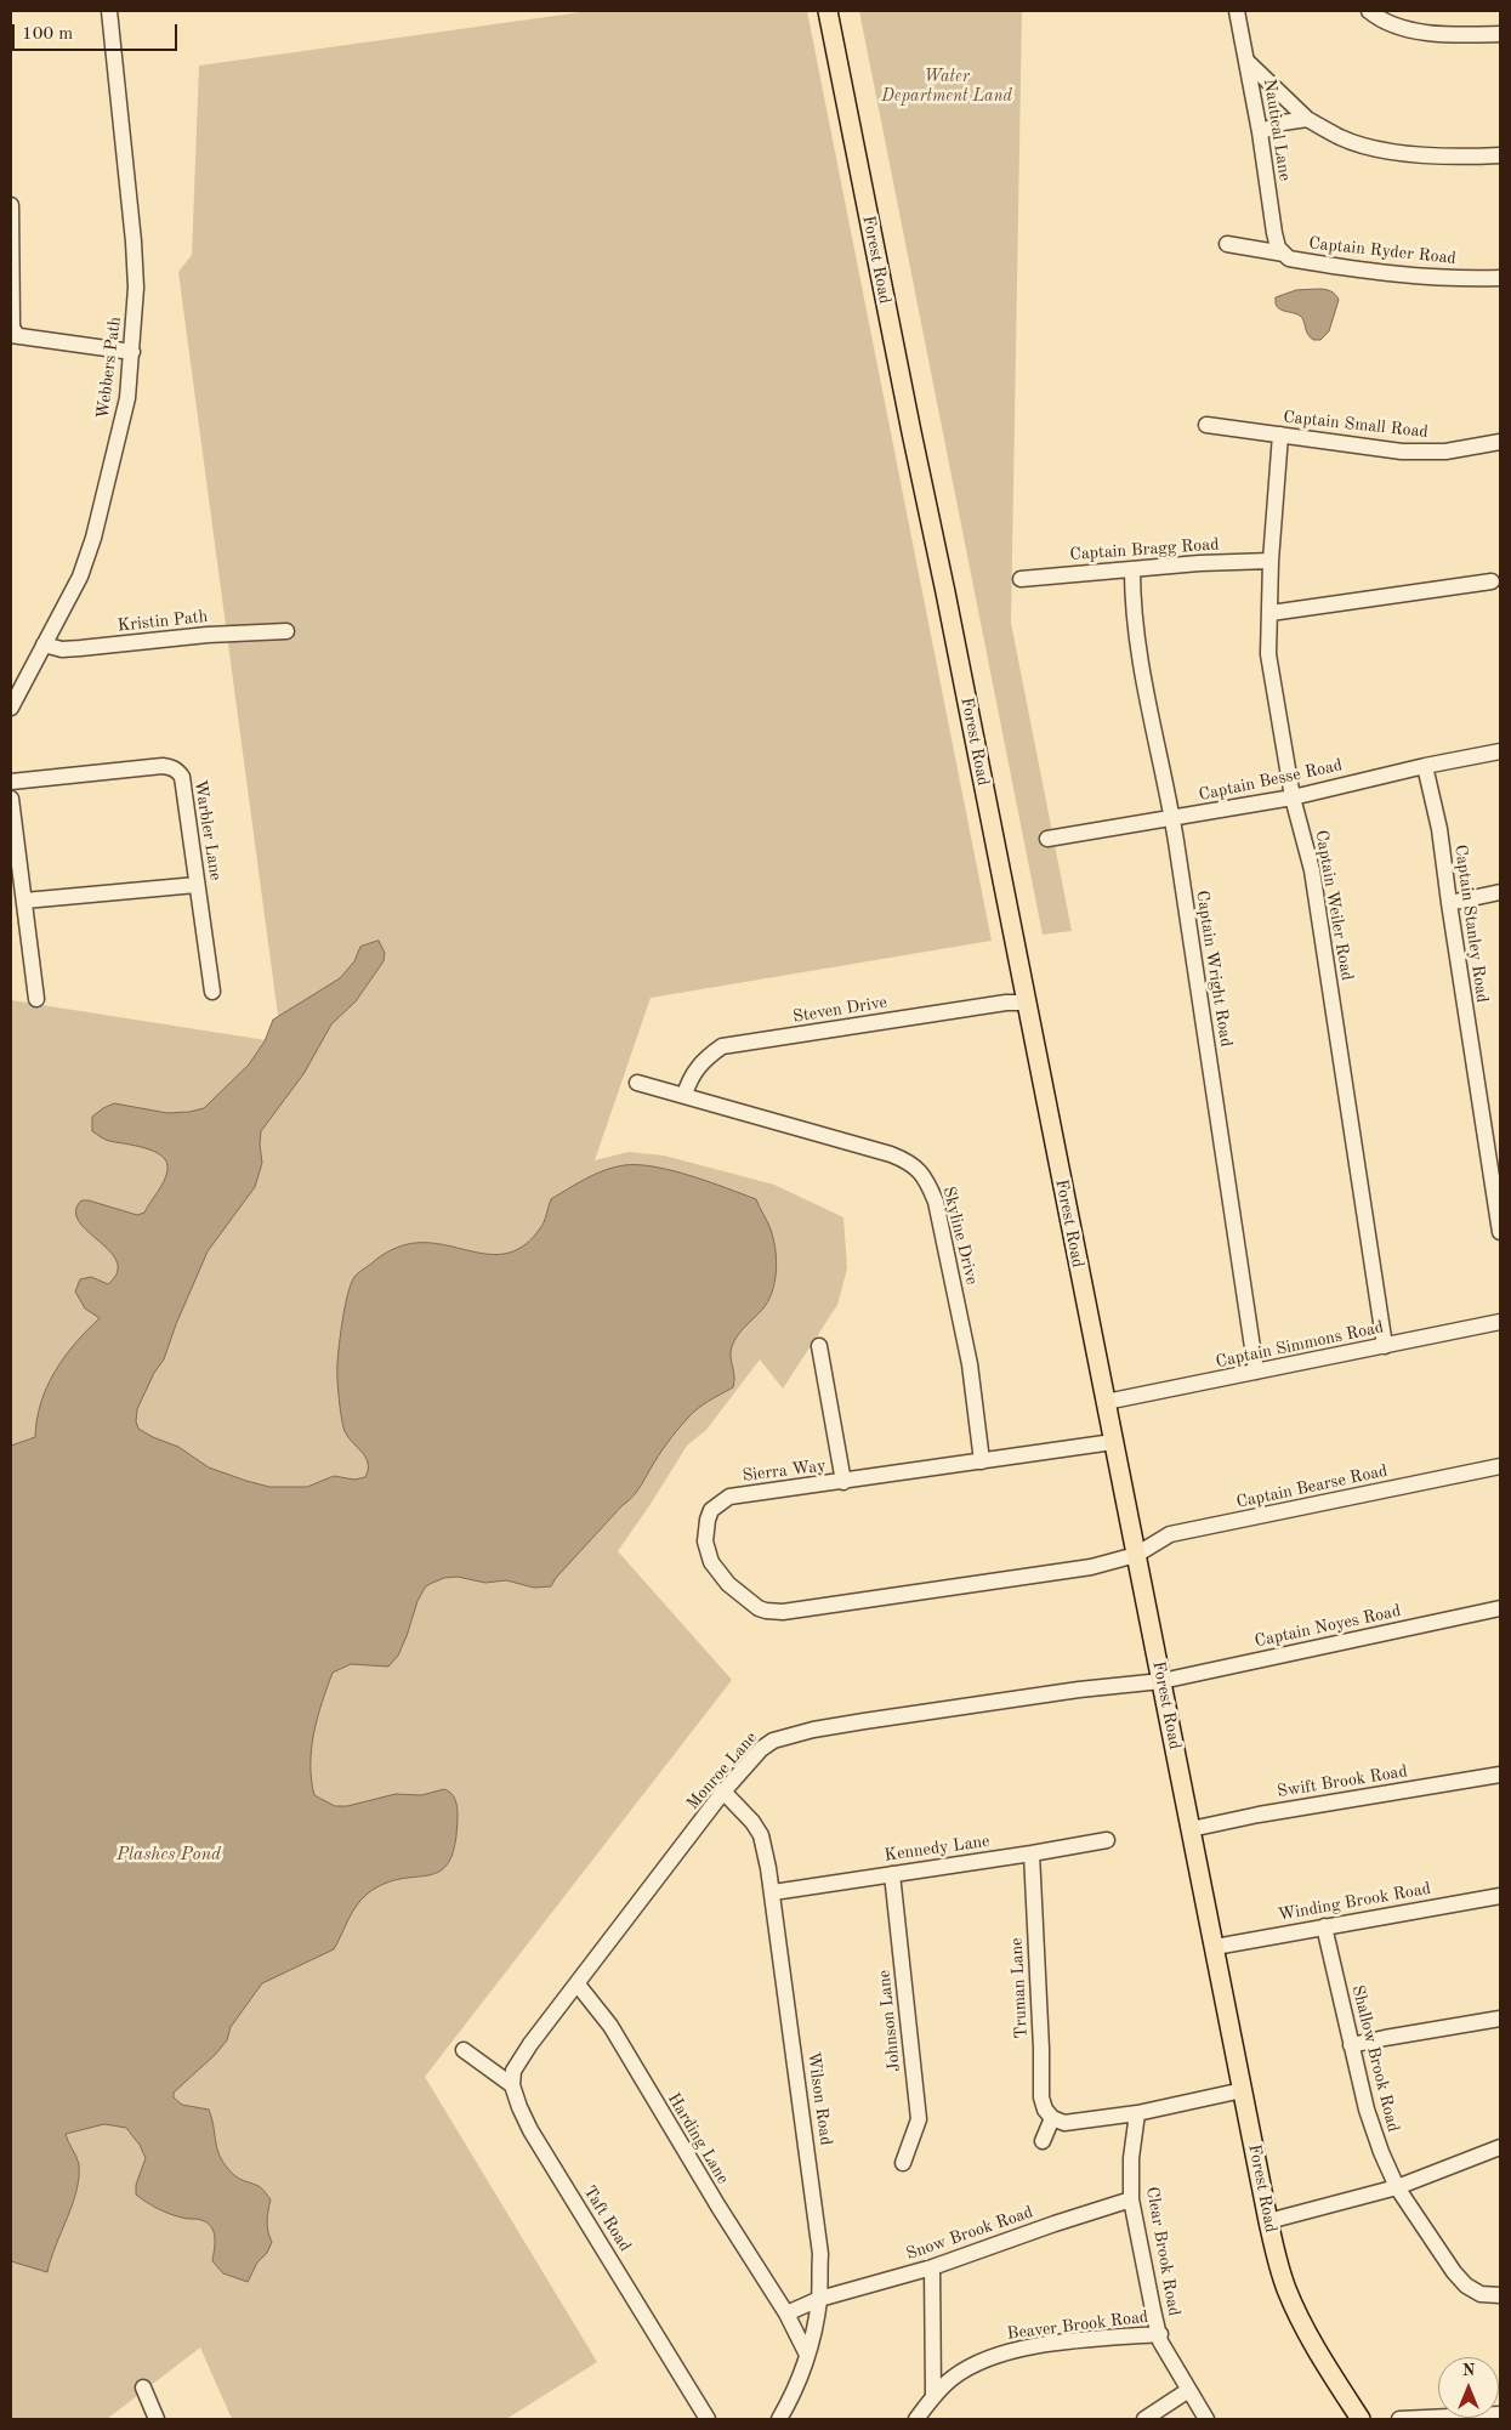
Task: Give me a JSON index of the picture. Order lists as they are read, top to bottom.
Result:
{
  "streets": {
    "main road": ["Forest Road"],
    "street": [
      "Nautical Lane",
      "Captain Ryder Road",
      "Webbers Path",
      "Captain Small Road",
      "Captain Bragg Road",
      "Kristin Path",
      "Captain Besse Road",
      "Warbler Lane",
      "Captain Weiler Road",
      "Captain Stanley Road",
      "Captain Wright Road",
      "Steven Drive",
      "Skyline Drive",
      "Captain Simmons Road",
      "Sierra Way",
      "Captain Bearse Road",
      "Captain Noyes Road",
      "Monroe Lane",
      "Swift Brook Road",
      "Kennedy Lane",
      "Winding Brook Road",
      "Truman Lane",
      "Johnson Lane",
      "Shallow Brook Road",
      "Wilson Road",
      "Harding Lane",
      "Taft Road",
      "Snow Brook Road",
      "Clear Brook Road",
      "Beaver Brook Road"
    ]
  },
  "crossings": [
    ["Nautical Lane", "Captain Ryder Road"],
    ["Forest Road", "Steven Drive"],
    ["Forest Road", "Captain Simmons Road"],
    ["Forest Road", "Sierra Way"],
    ["Forest Road", "Captain Bearse Road"],
    ["Forest Road", "Captain Noyes Road"],
    ["Forest Road", "Monroe Lane"],
    ["Forest Road", "Swift Brook Road"],
    ["Forest Road", "Winding Brook Road"],
    ["Webbers Path", "Kristin Path"],
    ["Captain Small Road", "Captain Weiler Road"],
    ["Captain Bragg Road", "Captain Weiler Road"],
    ["Captain Bragg Road", "Captain Wright Road"],
    ["Captain Besse Road", "Captain Weiler Road"],
    ["Captain Besse Road", "Captain Stanley Road"],
    ["Captain Besse Road", "Captain Wright Road"],
    ["Captain Weiler Road", "Captain Simmons Road"],
    ["Captain Wright Road", "Captain Simmons Road"],
    ["Steven Drive", "Skyline Drive"],
    ["Skyline Drive", "Sierra Way"],
    ["Sierra Way", "Captain Bearse Road"],
    ["Captain Noyes Road", "Monroe Lane"],
    ["Monroe Lane", "Wilson Road"],
    ["Monroe Lane", "Harding Lane"],
    ["Monroe Lane", "Taft Road"],
    ["Kennedy Lane", "Truman Lane"],
    ["Kennedy Lane", "Johnson Lane"],
    ["Kennedy Lane", "Wilson Road"],
    ["Winding Brook Road", "Shallow Brook Road"],
    ["Wilson Road", "Harding Lane"],
    ["Wilson Road", "Snow Brook Road"],
    ["Snow Brook Road", "Clear Brook Road"],
    ["Clear Brook Road", "Beaver Brook Road"]
  ],
  "water": ["Plashes Pond"],
  "parks": ["Water Department Land"],
  "scale_bar": "100 m",
  "north": "top"
}
